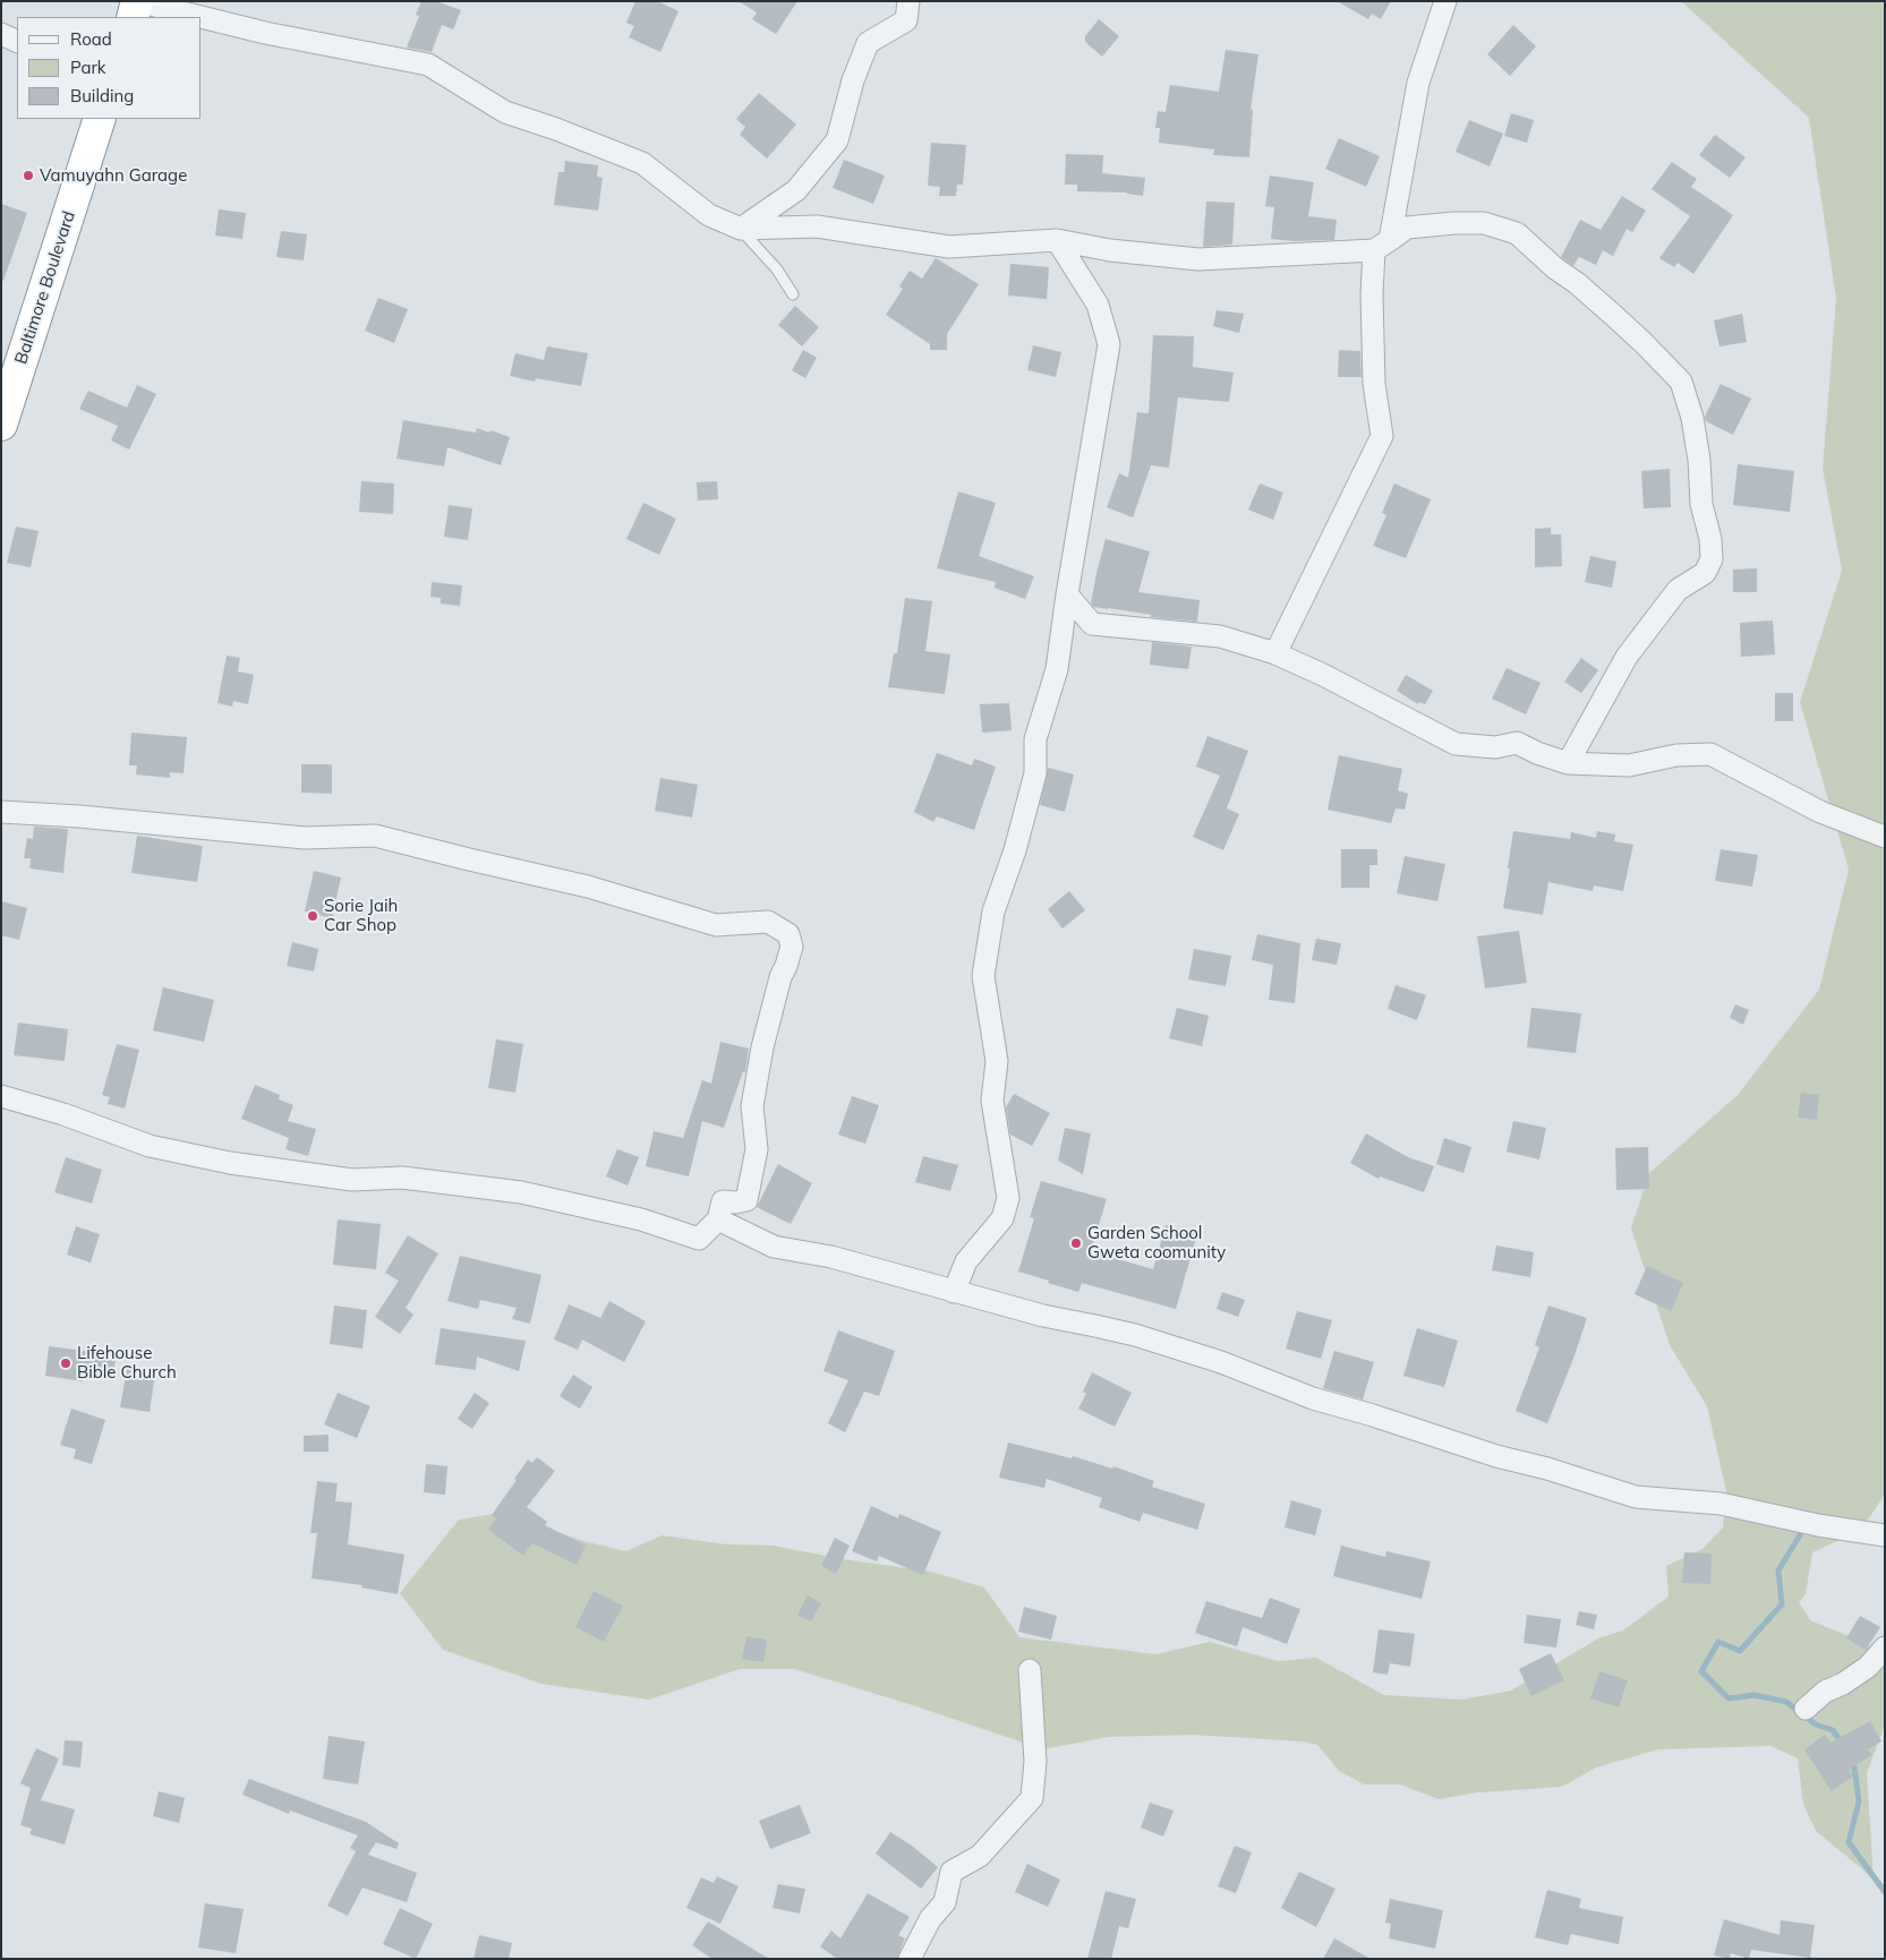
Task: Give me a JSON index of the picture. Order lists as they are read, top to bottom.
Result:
{
  "streets": {
    "highway": ["Baltimore Boulevard"]
  },
  "places": [
    "Vamuyahn Garage",
    "Sorie Jaih Car Shop",
    "Garden School Gweta coomunity",
    "Lifehouse Bible Church"
  ],
  "legend": ["Road", "Park", "Building"]
}
